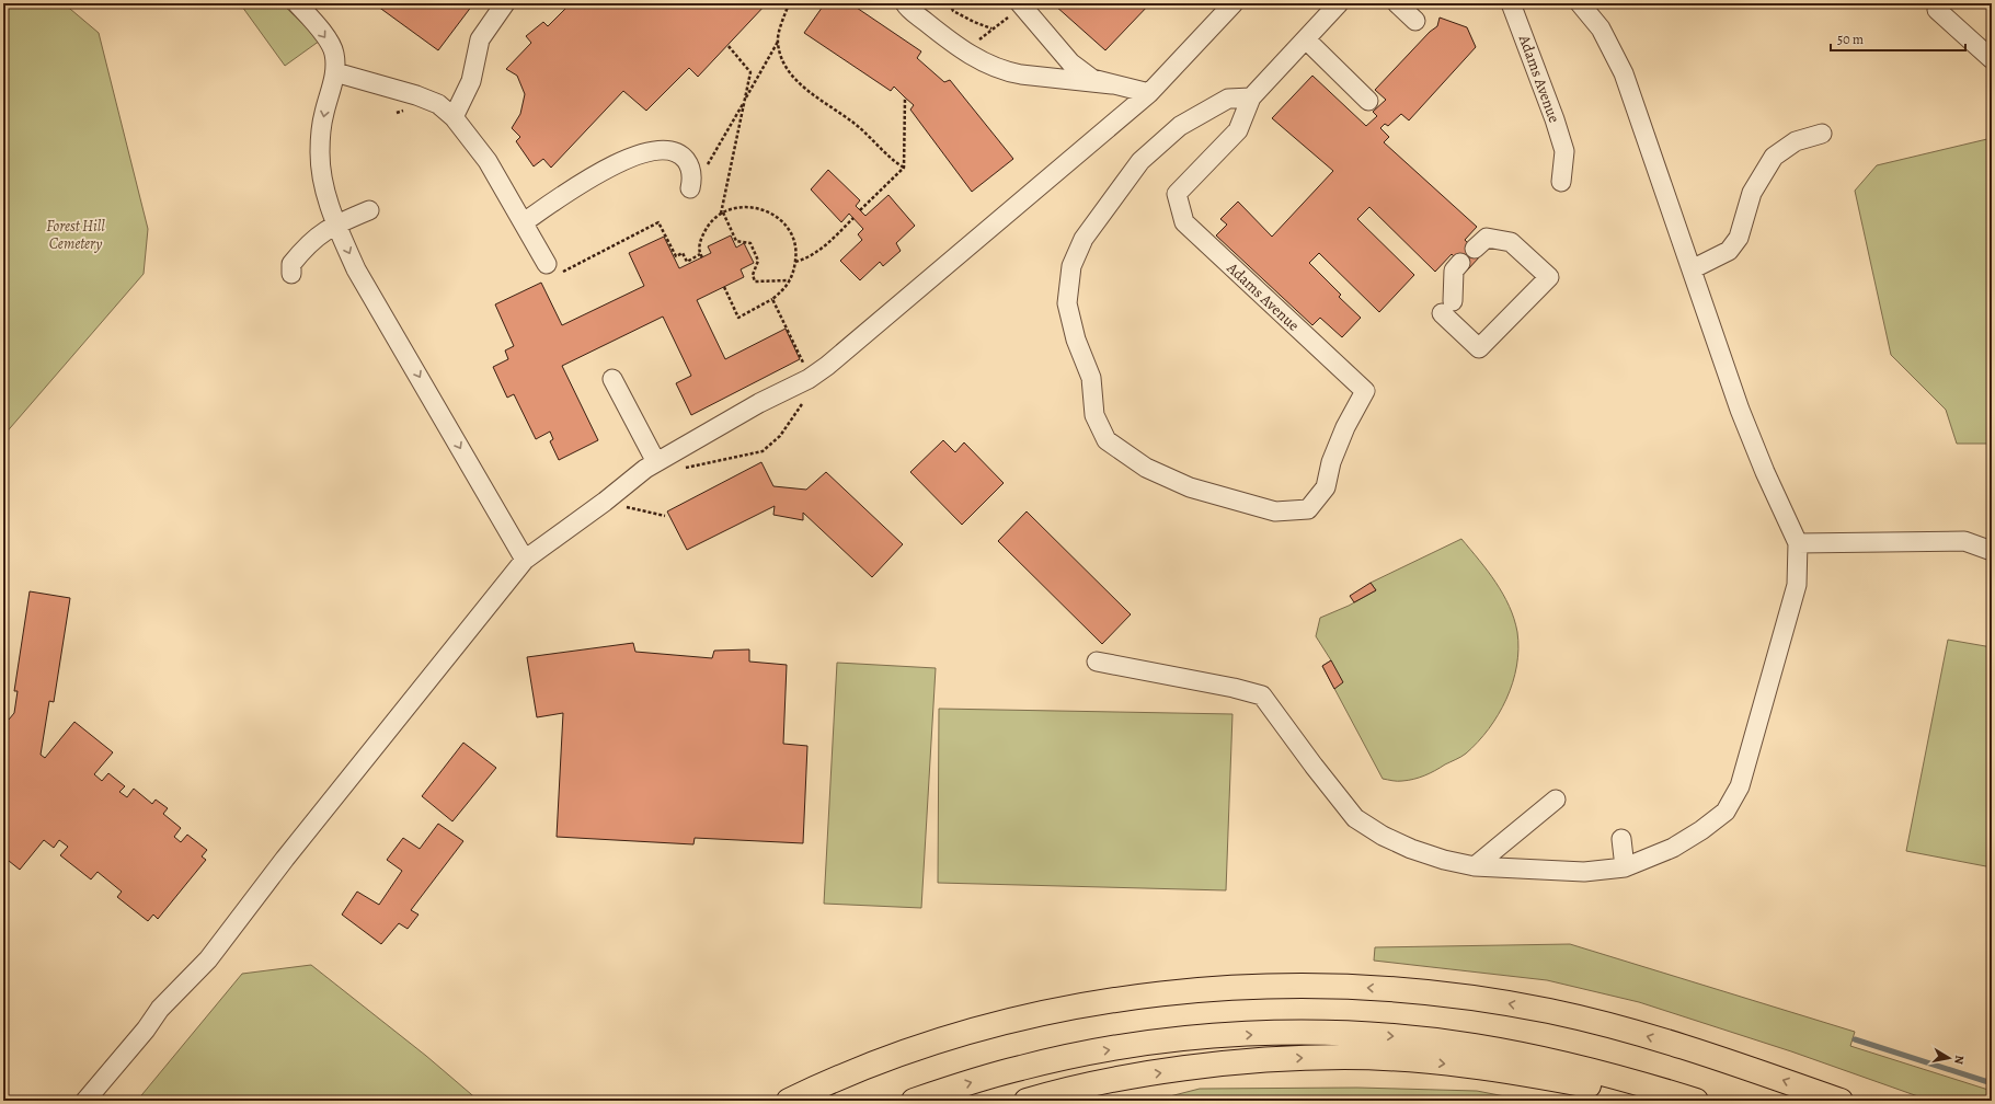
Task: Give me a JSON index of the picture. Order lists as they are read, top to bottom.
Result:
{
  "streets": {
    "street": ["Adams Avenue"]
  },
  "parks": ["Forest Hill Cemetery"],
  "scale_bar": "50 m",
  "north": "right"
}
